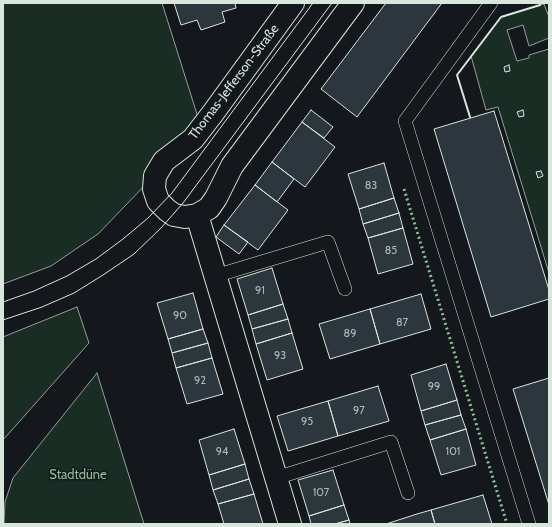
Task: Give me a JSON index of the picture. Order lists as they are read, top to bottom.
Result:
{
  "streets": {
    "street": ["Thomas-Jefferson-Straße"]
  },
  "parks": ["Stadtdüne"],
  "house_numbers": [
    "83",
    "85",
    "91",
    "90",
    "87",
    "89",
    "93",
    "92",
    "99",
    "97",
    "95",
    "94",
    "101",
    "107"
  ]
}
